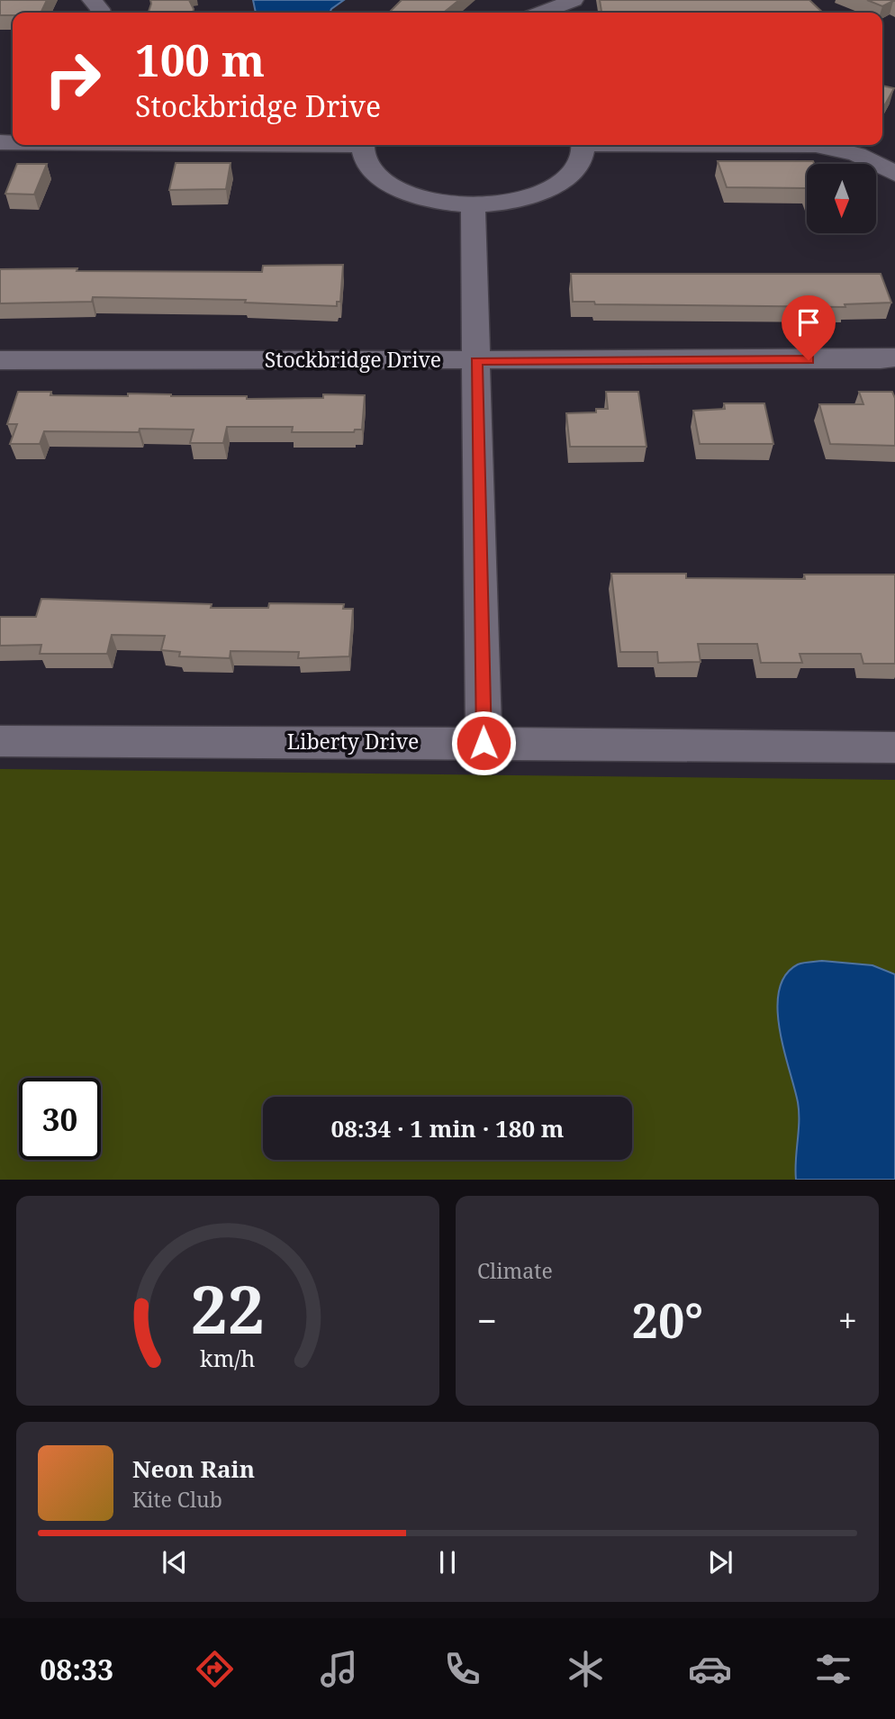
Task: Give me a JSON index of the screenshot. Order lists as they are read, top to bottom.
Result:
{
  "streets": {
    "street": ["Stockbridge Drive", "Liberty Drive"]
  },
  "north": "bottom",
  "page": {
    "turn": ["100 m", "Stockbridge Drive"],
    "limit": "30",
    "trip": "08:34 · 1 min · 180 m",
    "tile": "Climate",
    "heat": ["−", "20°", "+"],
    "song": ["Neon Rain", "Kite Club"],
    "tabs": "08:33",
    "gauge": ["22", "km/h"]
  }
}
